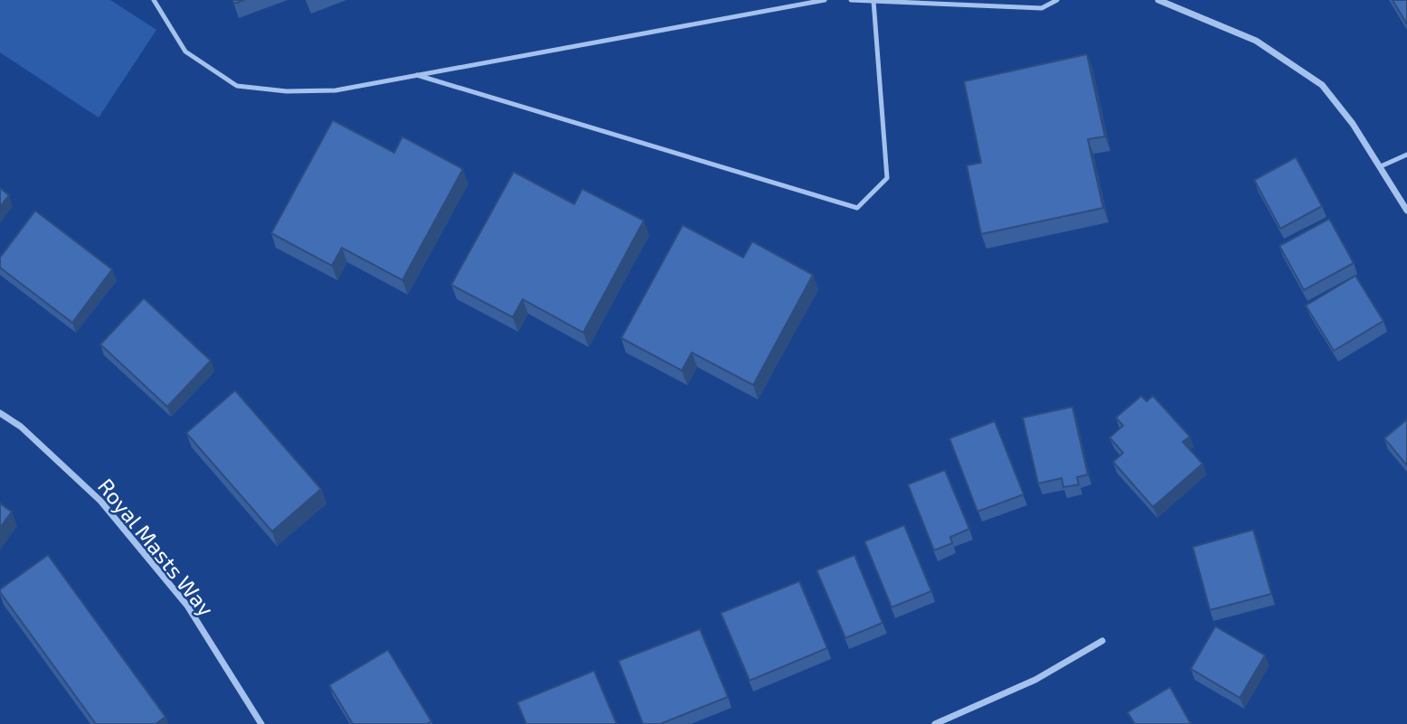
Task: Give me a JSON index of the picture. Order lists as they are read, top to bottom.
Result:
{
  "streets": {
    "street": ["Royal Masts Way"]
  }
}
